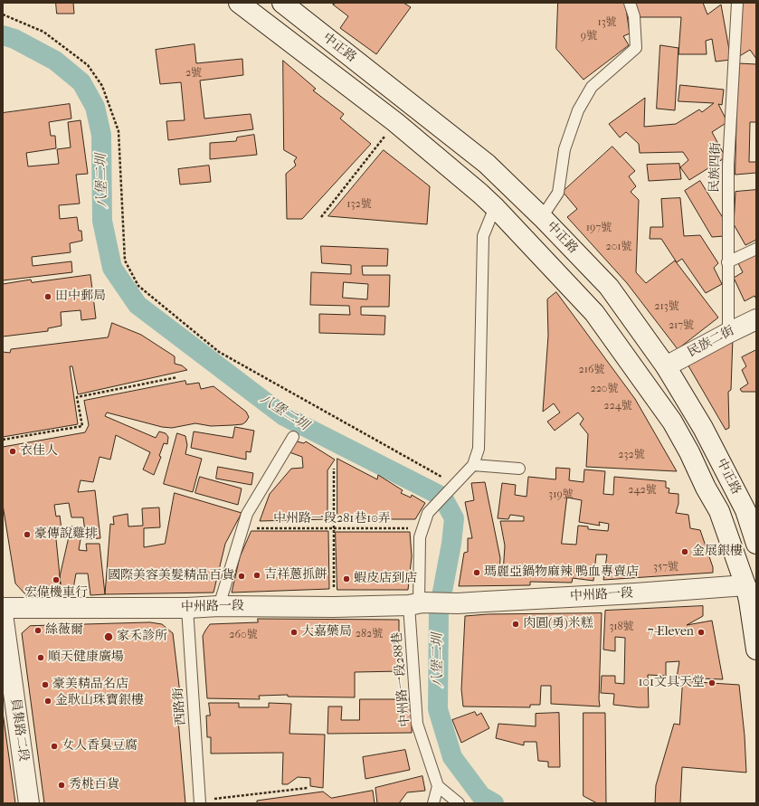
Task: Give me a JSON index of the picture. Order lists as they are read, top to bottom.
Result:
{
  "streets": {
    "main road": [
      "中正路",
      "民族二街",
      "中州路一段",
      "員集路二段"
    ],
    "lane": ["民族四街", "中州路一段288巷", "西路街"],
    "path": ["中州路一段281巷10弄"]
  },
  "crossings": [
    ["中正路", "民族二街"],
    ["中正路", "中州路一段"],
    ["民族四街", "民族二街"],
    ["中州路一段281巷10弄", "中州路一段288巷"],
    ["中州路一段", "中州路一段288巷"],
    ["中州路一段", "西路街"]
  ],
  "water": ["八堡二圳"],
  "places": [
    "田中郵局",
    "衣佳人",
    "豪傳說雞排",
    "金展銀樓",
    "瑪麗亞鍋物麻辣 鴨血專賣店",
    "吉祥蔥抓餅",
    "國際美容美髮精品百貨",
    "蝦皮店到店",
    "宏偉機車行",
    "肉圓(勇)米糕",
    "絲薇爾",
    "大嘉藥局",
    "7-Eleven",
    "家禾診所",
    "順天健康廣場",
    "101文具天堂",
    "豪美精品名店",
    "金耿山珠寶銀樓",
    "女人香臭豆腐",
    "秀桃百貨"
  ],
  "house_numbers": [
    "13號",
    "9號",
    "2號",
    "132號",
    "197號",
    "201號",
    "213號",
    "217號",
    "216號",
    "220號",
    "224號",
    "232號",
    "242號",
    "319號",
    "357號",
    "318號",
    "282號",
    "260號"
  ]
}
